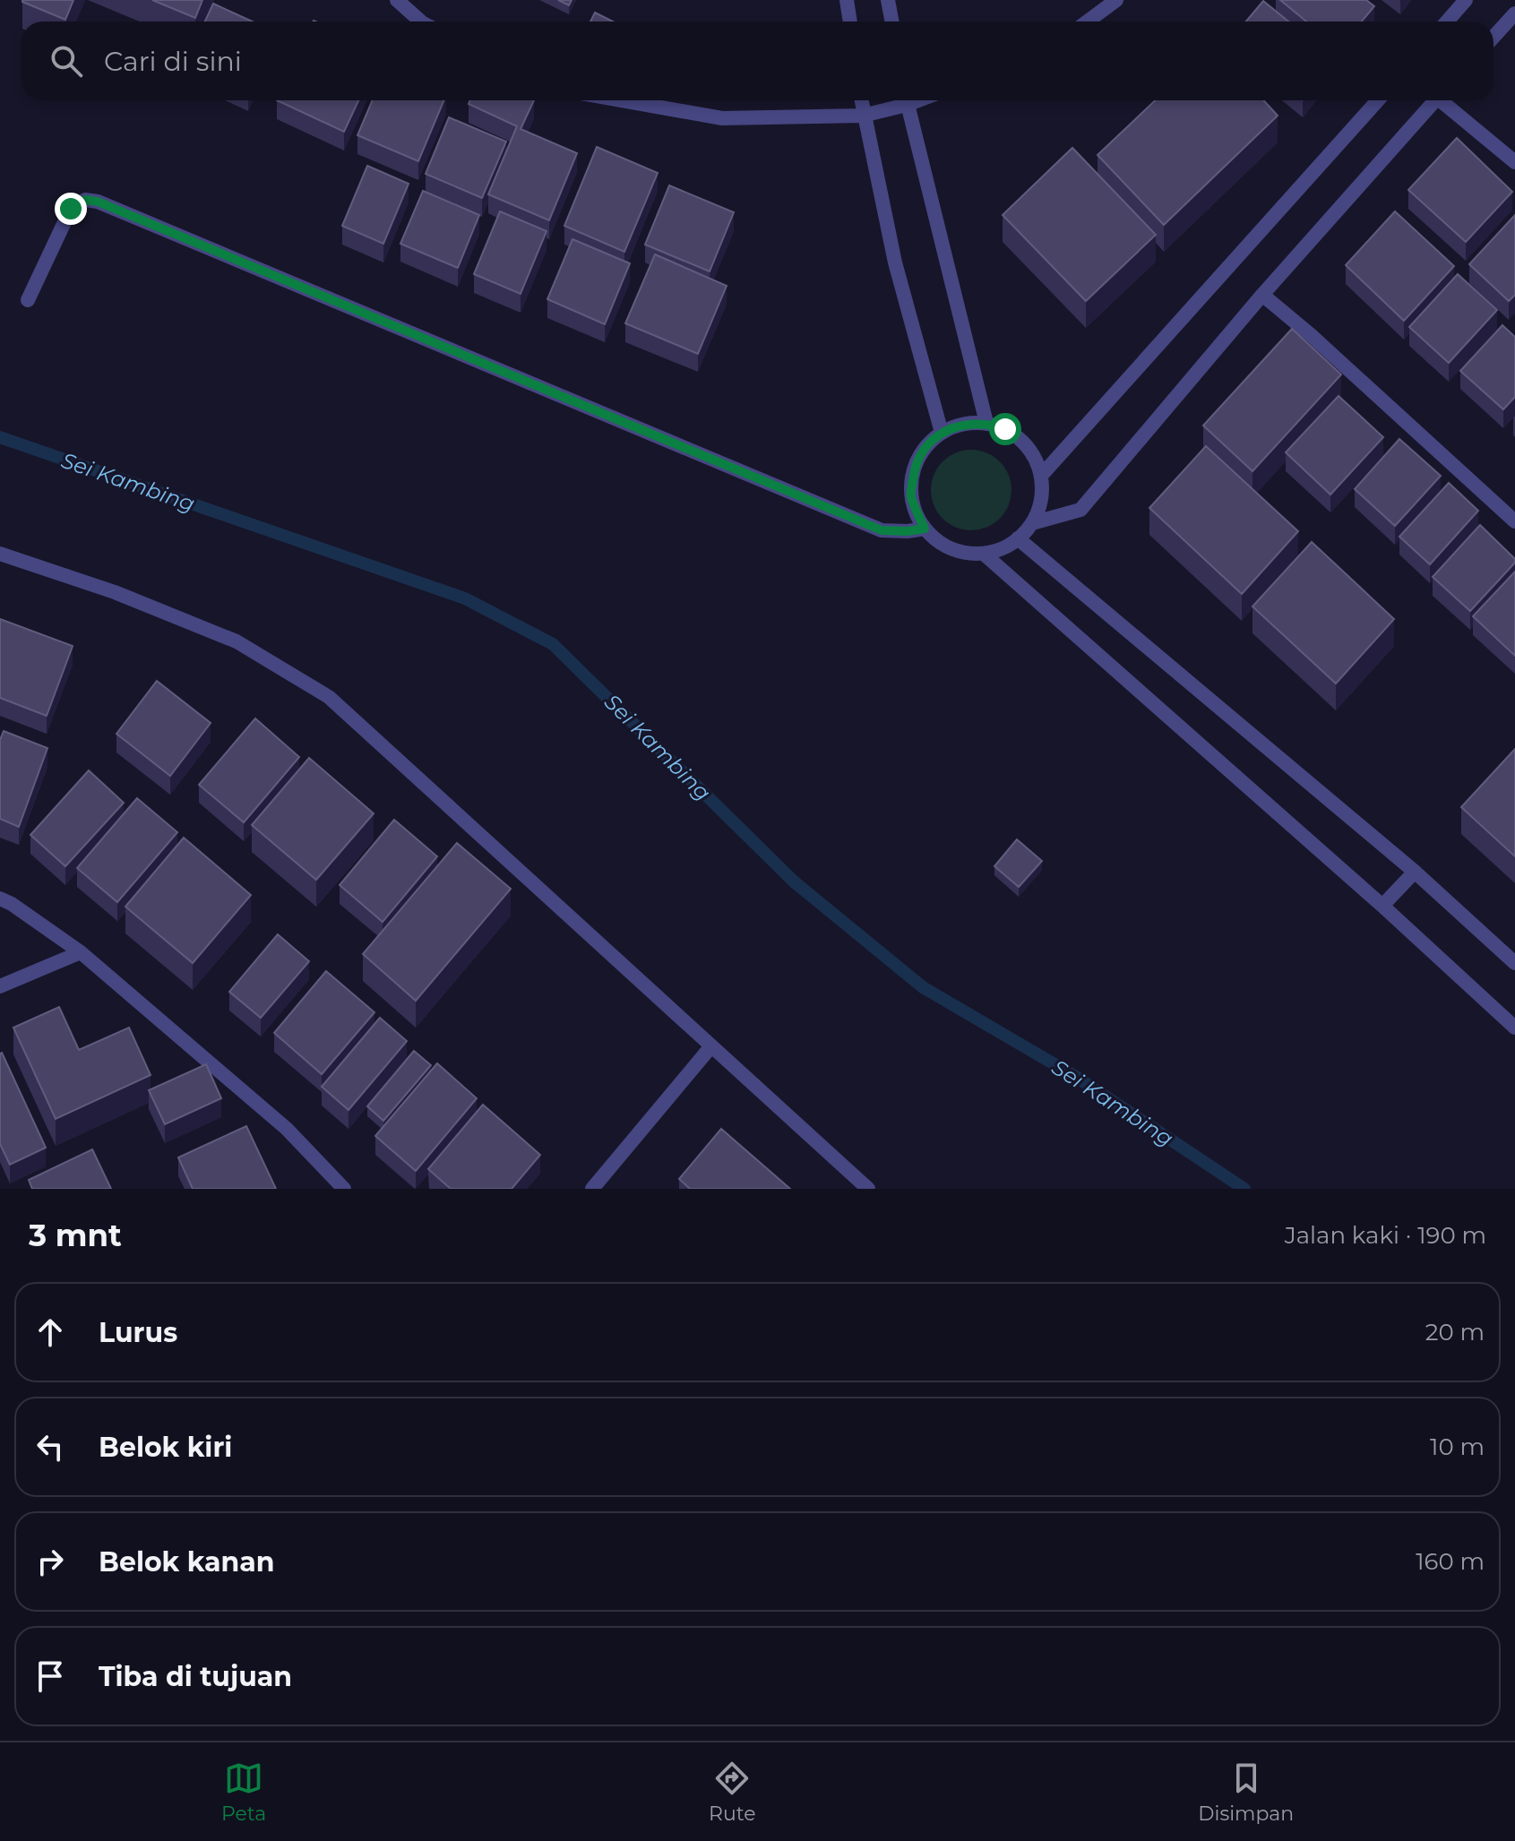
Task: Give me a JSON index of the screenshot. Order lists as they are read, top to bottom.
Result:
{
  "water": ["Sei Kambing"],
  "page": {
    "search": "Cari di sini",
    "heading": ["3 mnt", "Jalan kaki · 190 m"],
    "list": [
      ["Lurus", "20 m"],
      ["Belok kiri", "10 m"],
      ["Belok kanan", "160 m"],
      "Tiba di tujuan"
    ],
    "nav": ["Peta", "Rute", "Disimpan"]
  }
}
